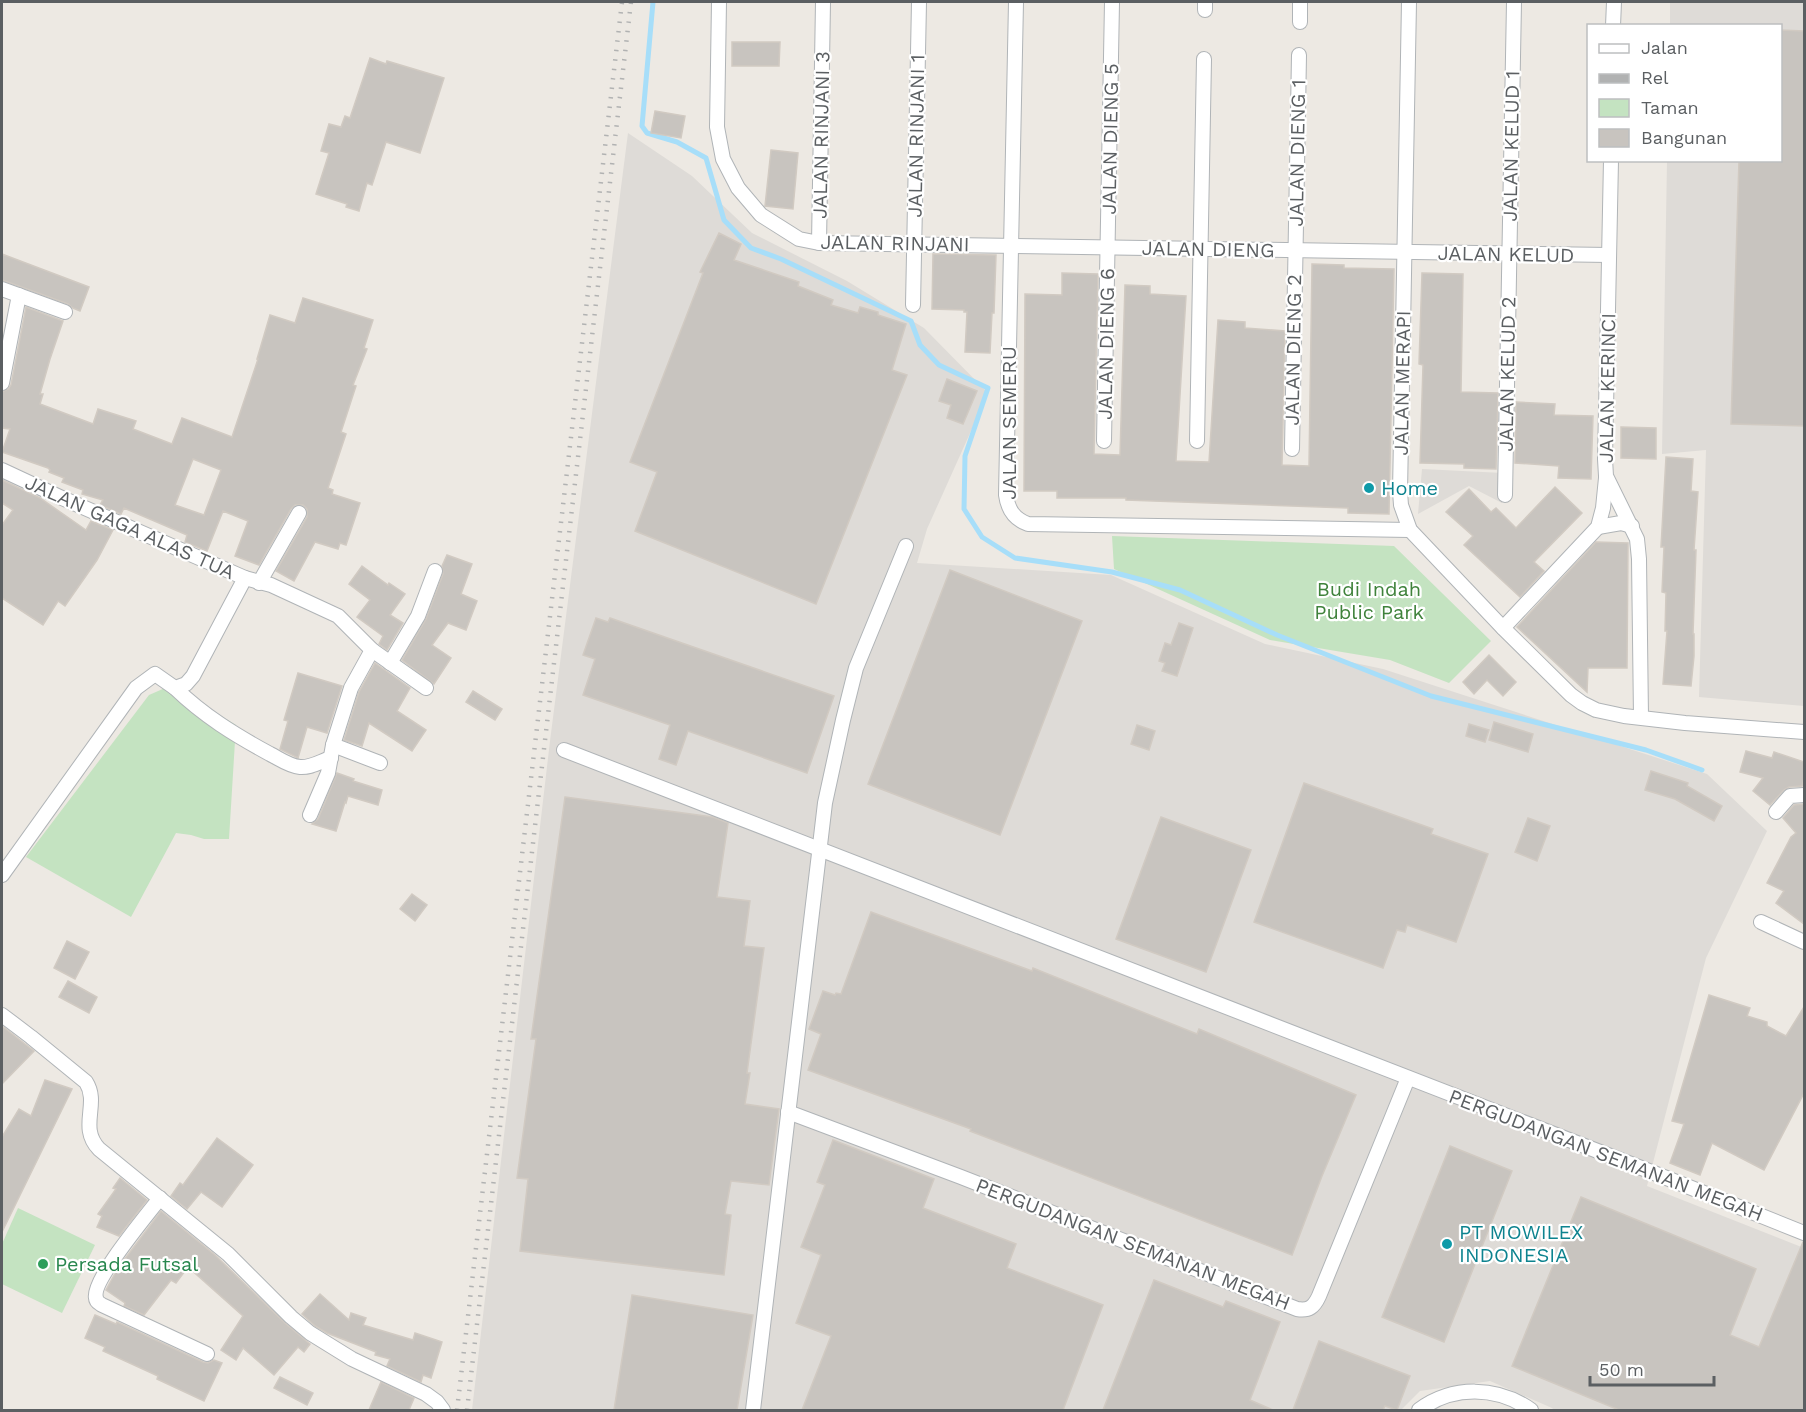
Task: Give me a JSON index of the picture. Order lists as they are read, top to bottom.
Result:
{
  "streets": {
    "street": [
      "JALAN RINJANI 3",
      "JALAN RINJANI 1",
      "JALAN DIENG 5",
      "JALAN KELUD 1",
      "JALAN DIENG 1",
      "JALAN RINJANI",
      "JALAN DIENG",
      "JALAN KELUD",
      "JALAN DIENG 6",
      "JALAN DIENG 2",
      "JALAN KELUD 2",
      "JALAN MERAPI",
      "JALAN KERINCI",
      "JALAN SEMERU",
      "JALAN GAGA ALAS TUA",
      "PERGUDANGAN SEMANAN MEGAH"
    ]
  },
  "crossings": [
    ["JALAN RINJANI 3", "JALAN RINJANI"],
    ["JALAN RINJANI 1", "JALAN RINJANI"],
    ["JALAN DIENG 5", "JALAN DIENG"],
    ["JALAN DIENG 5", "JALAN DIENG 6"],
    ["JALAN KELUD 1", "JALAN KELUD"],
    ["JALAN KELUD 1", "JALAN KELUD 2"],
    ["JALAN DIENG 1", "JALAN DIENG"],
    ["JALAN DIENG 1", "JALAN DIENG 2"],
    ["JALAN RINJANI", "JALAN DIENG"],
    ["JALAN RINJANI", "JALAN SEMERU"],
    ["JALAN DIENG", "JALAN KELUD"],
    ["JALAN DIENG", "JALAN DIENG 6"],
    ["JALAN DIENG", "JALAN DIENG 2"],
    ["JALAN DIENG", "JALAN MERAPI"],
    ["JALAN DIENG", "JALAN SEMERU"],
    ["JALAN KELUD", "JALAN KELUD 2"],
    ["JALAN KELUD", "JALAN MERAPI"],
    ["JALAN KELUD", "JALAN KERINCI"],
    ["JALAN MERAPI", "JALAN KERINCI"],
    ["JALAN MERAPI", "JALAN SEMERU"]
  ],
  "parks": ["Budi Indah Public Park"],
  "places": ["Home", "PT MOWILEX INDONESIA", "Persada Futsal"],
  "legend": [
    "Jalan",
    "Rel",
    "Taman",
    "Bangunan"
  ],
  "scale_bar": "50 m"
}
